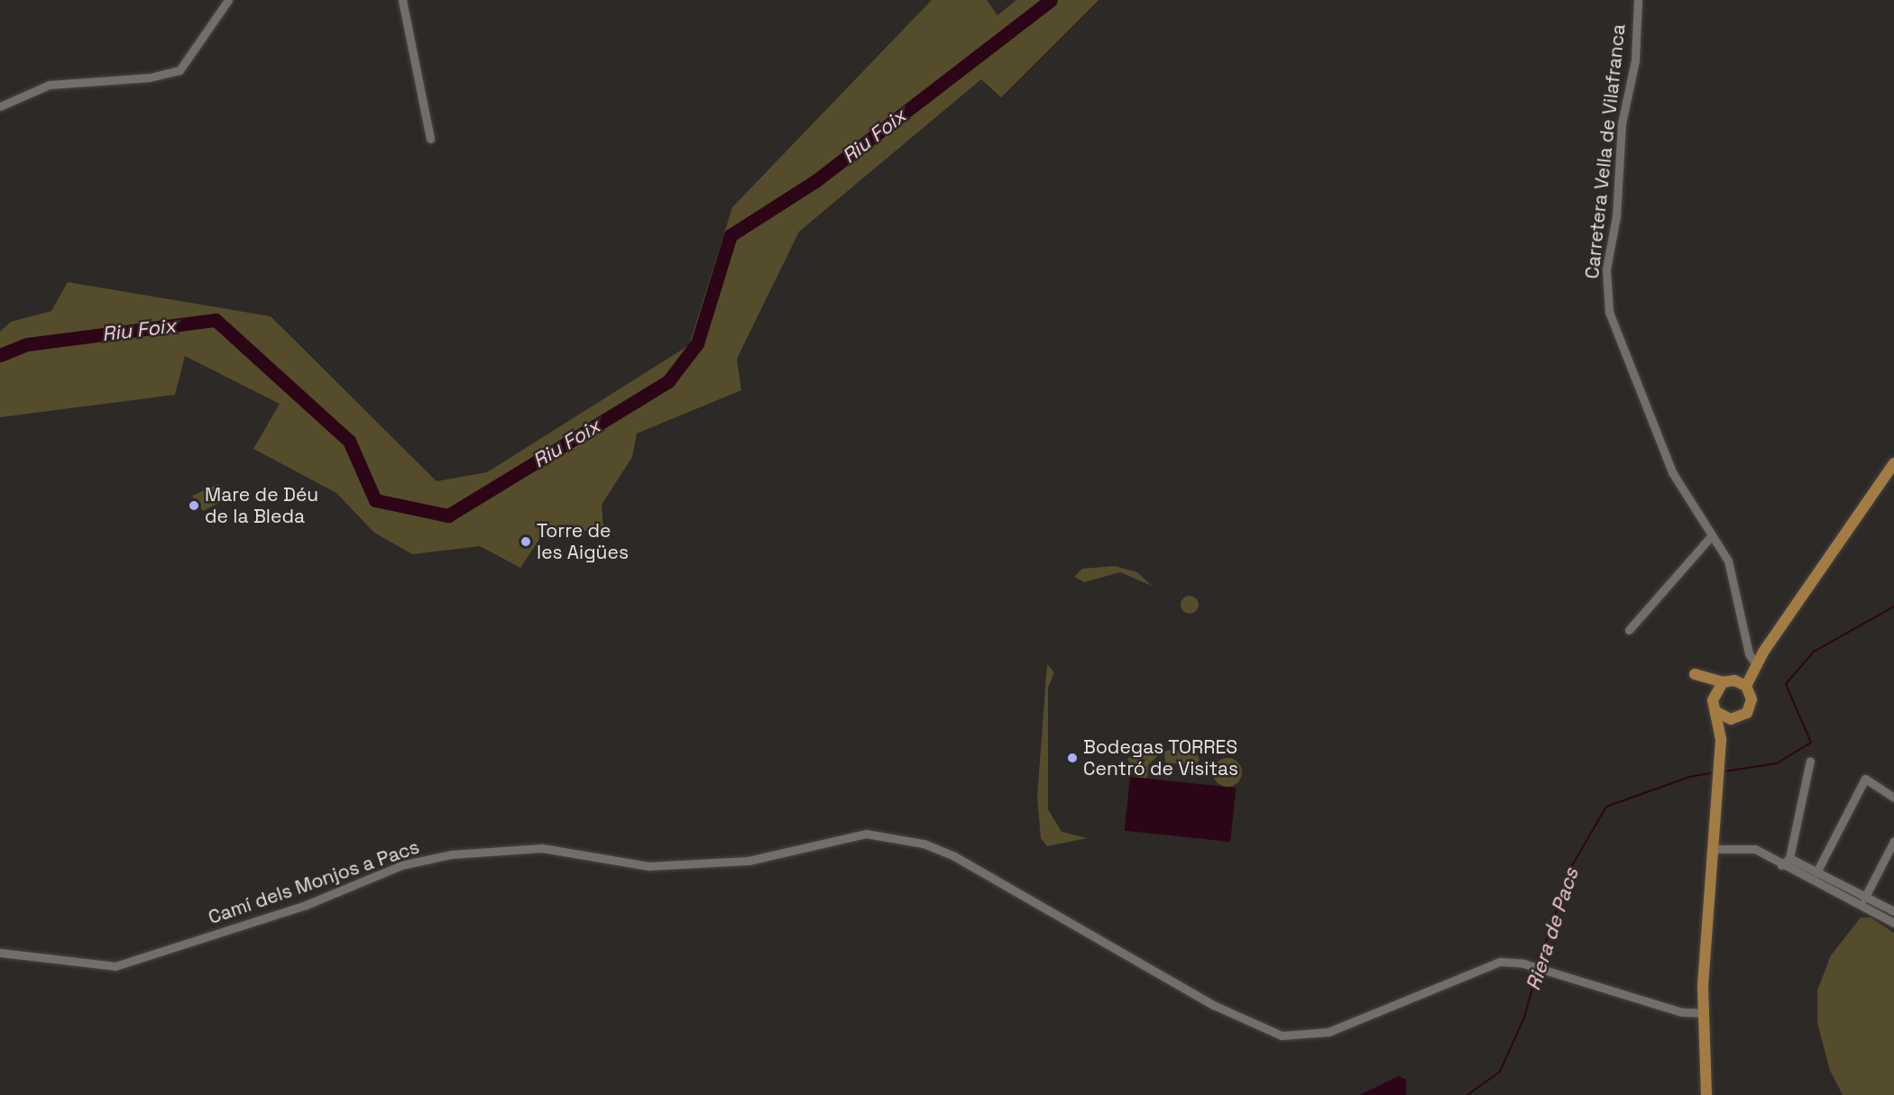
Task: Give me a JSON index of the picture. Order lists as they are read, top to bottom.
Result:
{
  "streets": {
    "street": ["Carretera Vella de Vilafranca", "Camí dels Monjos a Pacs"]
  },
  "water": ["Riu Foix", "Riera de Pacs"],
  "places": ["Mare de Déu de la Bleda", "Torre de les Aigües", "Bodegas TORRES Centró de Visitas"]
}
